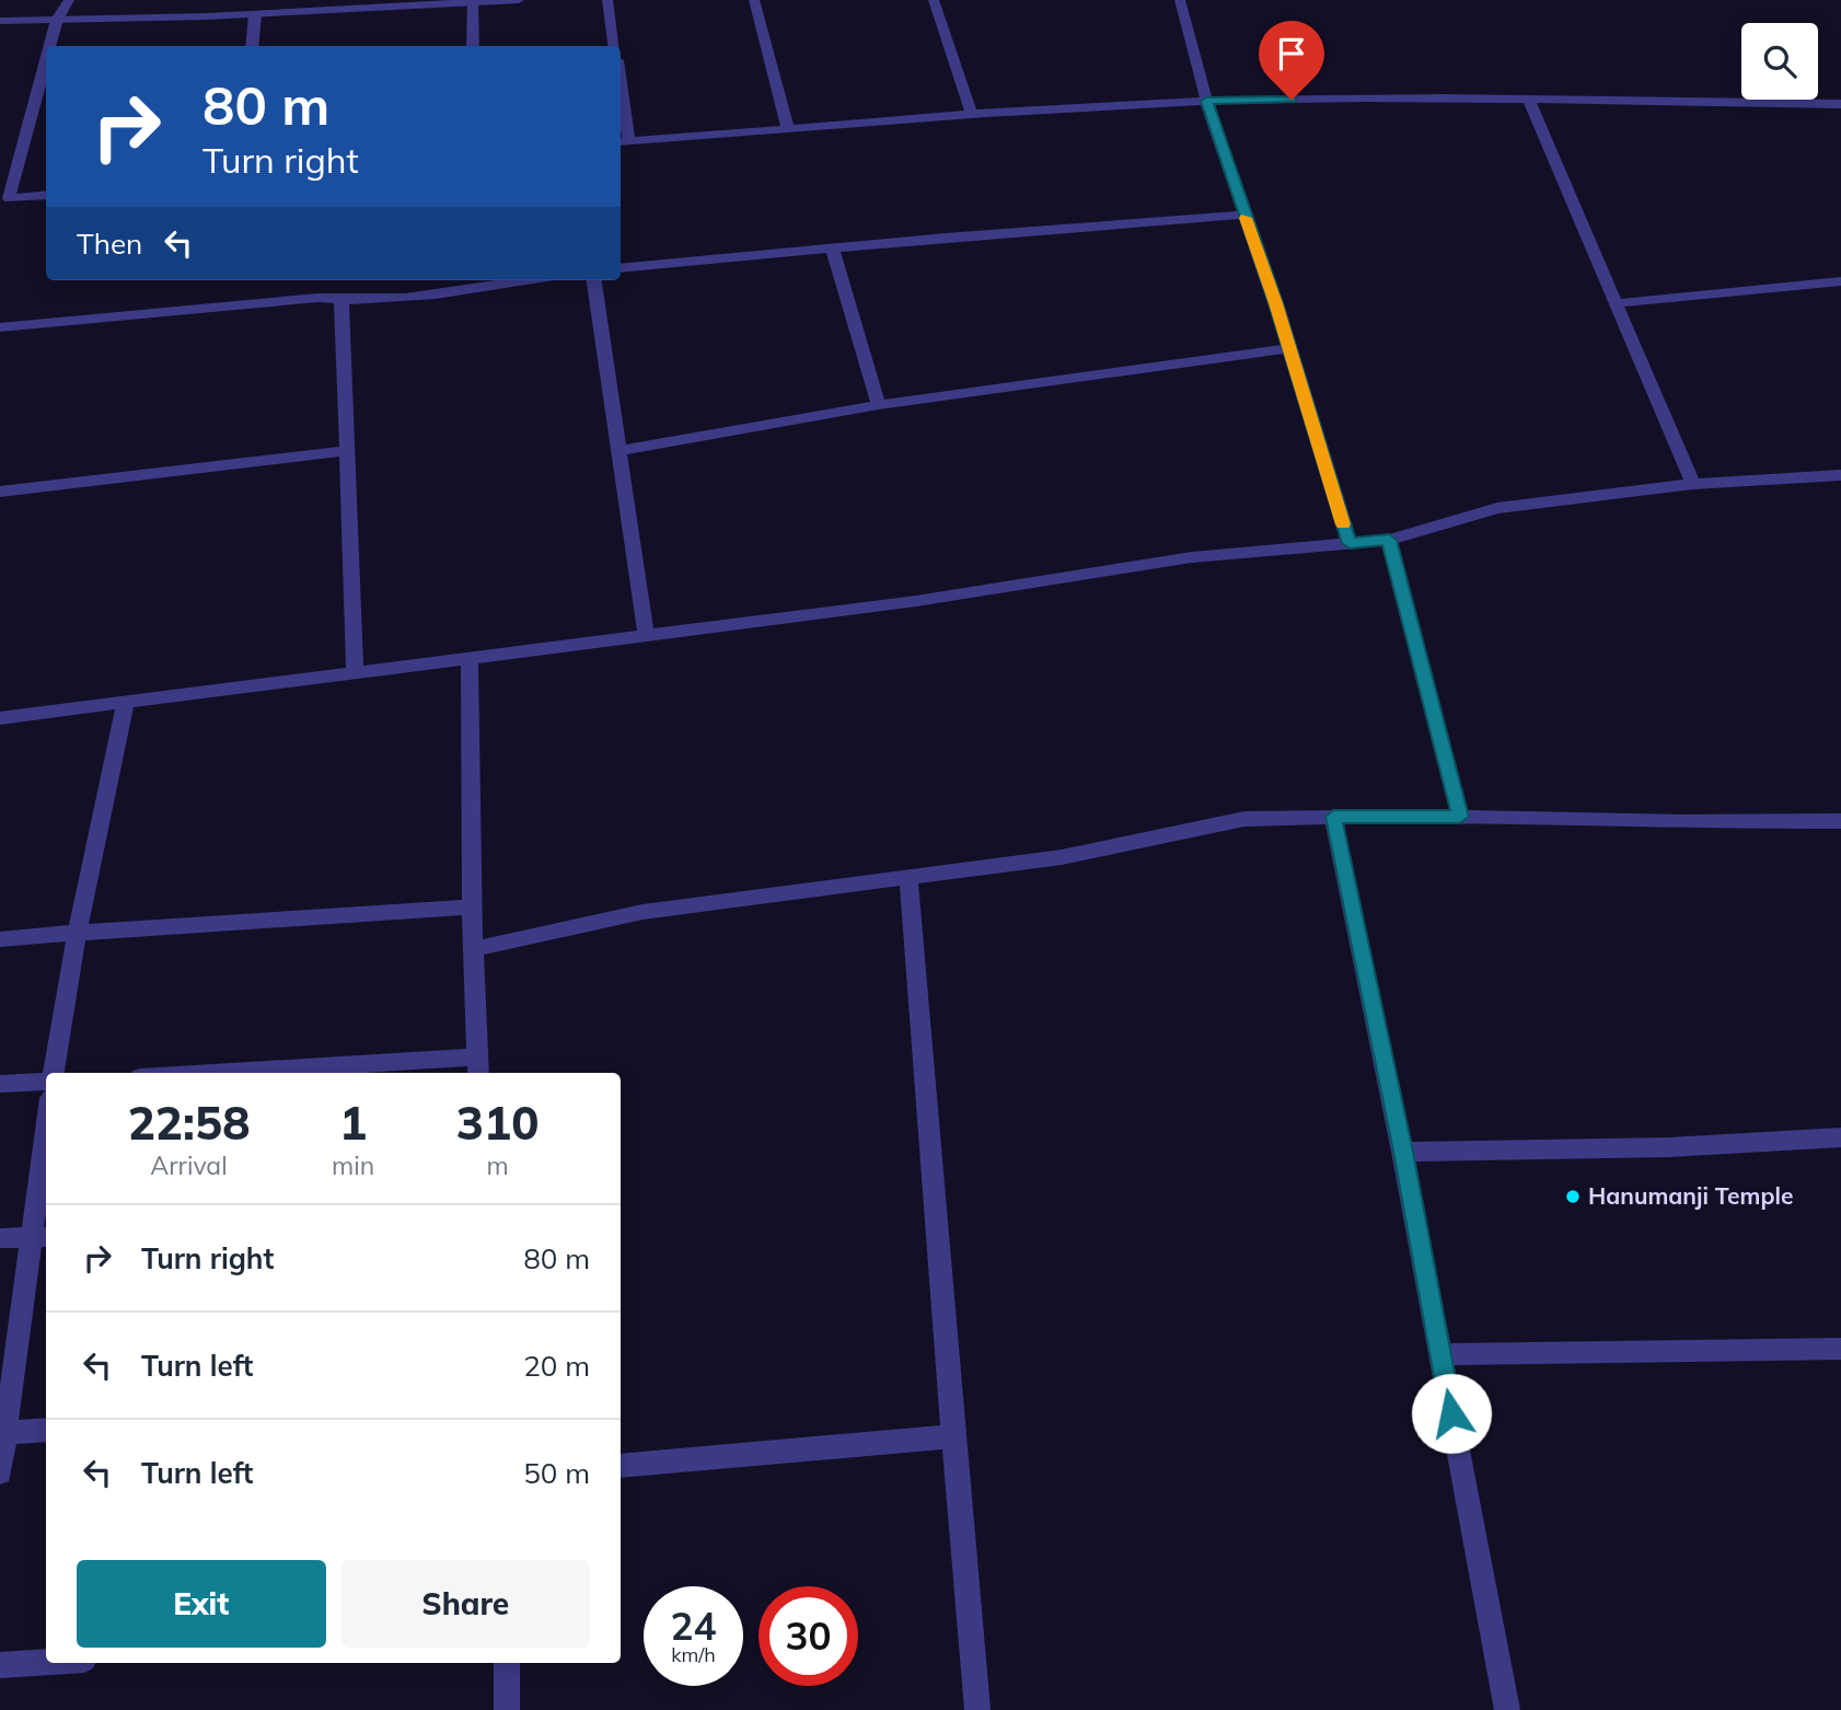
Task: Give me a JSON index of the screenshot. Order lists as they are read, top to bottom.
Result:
{
  "places": ["Hanumanji Temple"],
  "page": {
    "turn": ["80 m", "Turn right"],
    "then": "Then",
    "eta": [
      "22:58",
      "Arrival",
      "1",
      "min",
      "310",
      "m"
    ],
    "list": [
      {
        "name": "Turn right",
        "value": "80 m"
      },
      {
        "name": "Turn left",
        "value": "20 m"
      },
      {
        "name": "Turn left",
        "value": "50 m"
      }
    ],
    "buttons": ["Exit", "Share"],
    "speed": "24 km/h",
    "limit": "30"
  }
}
